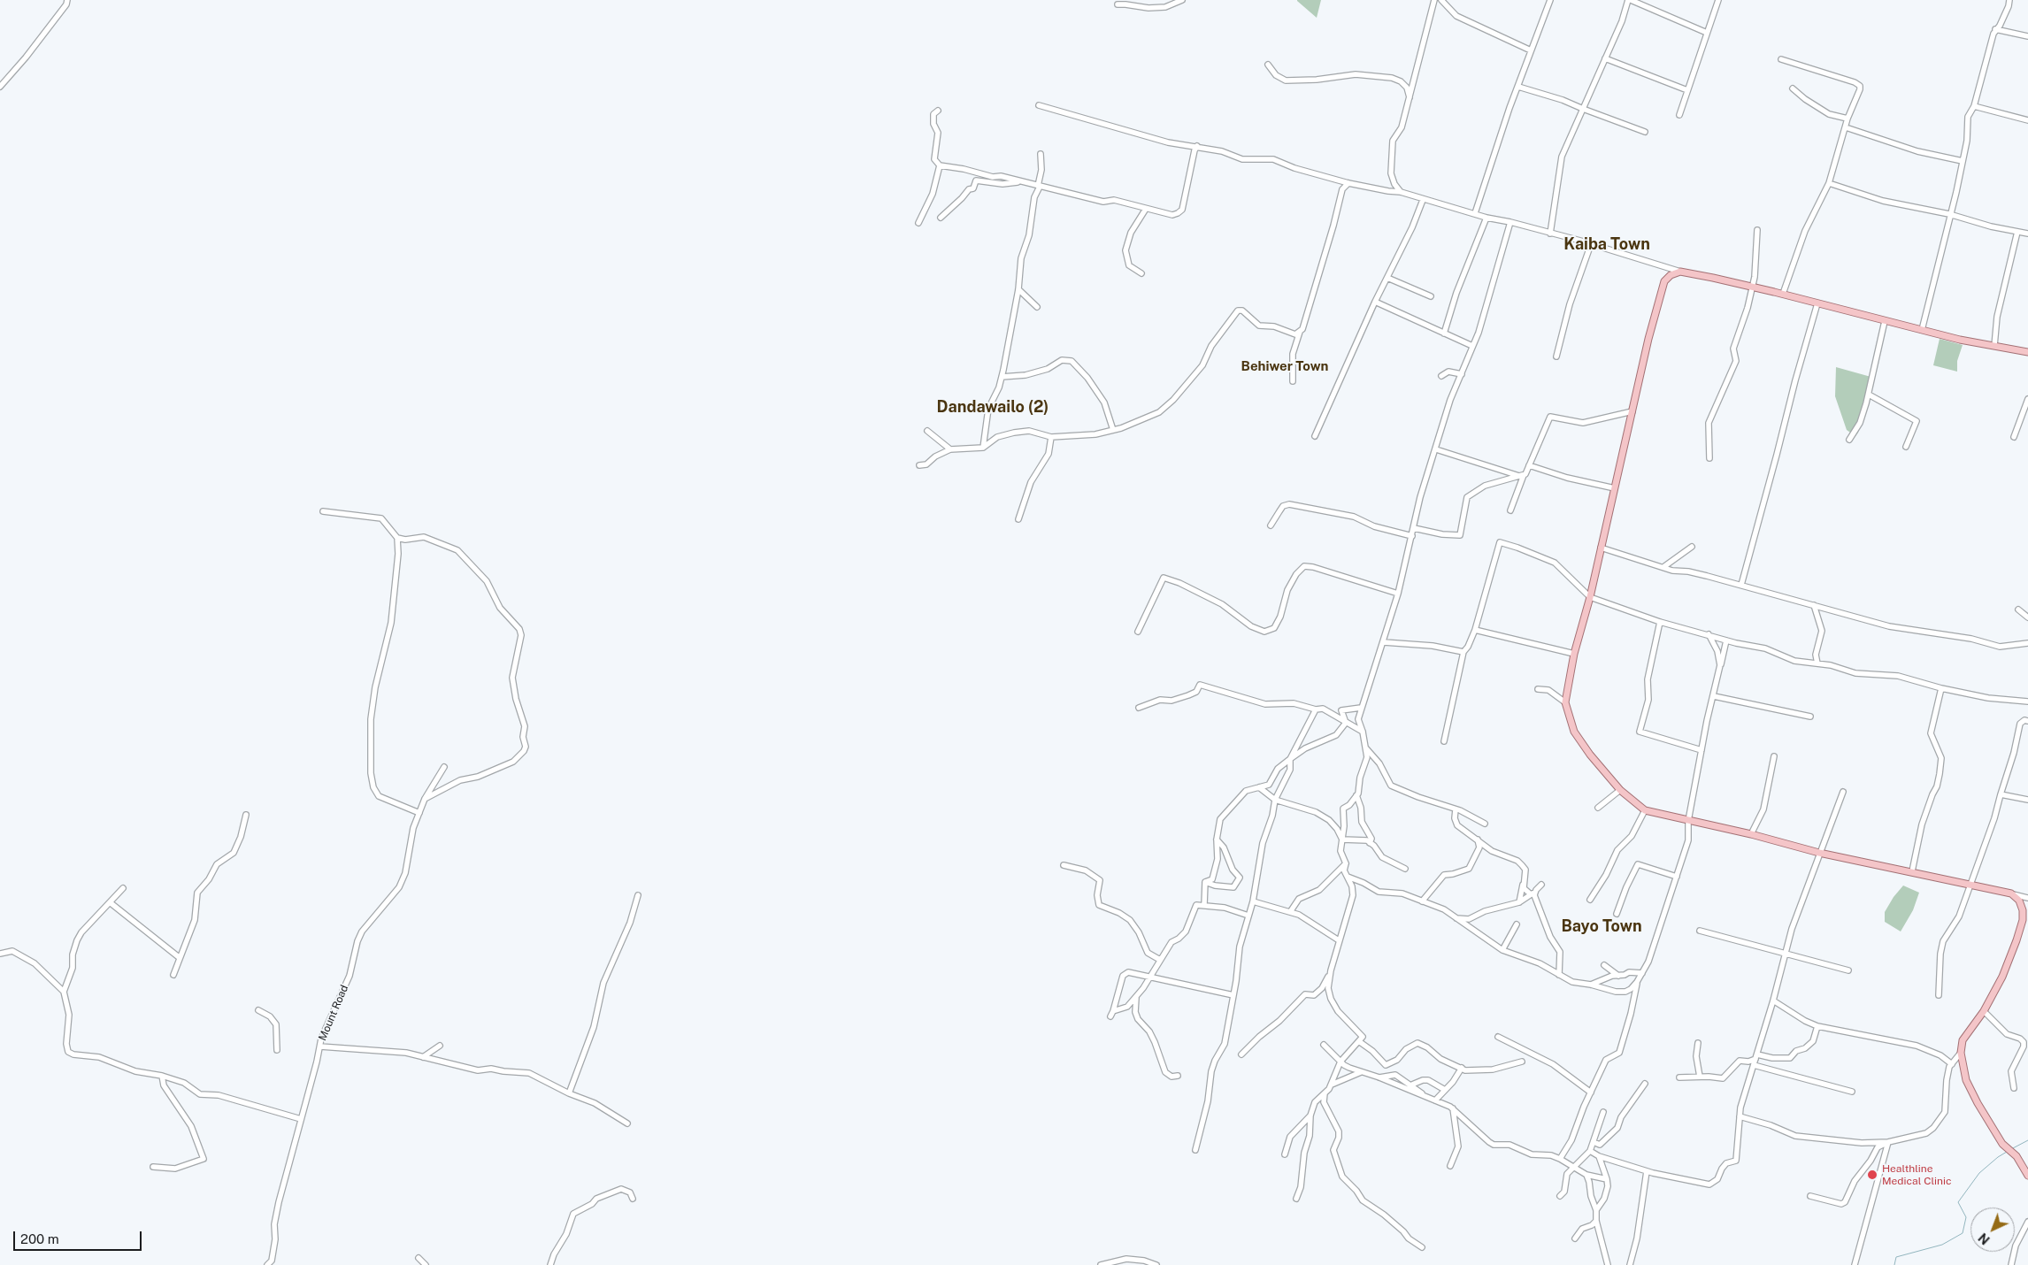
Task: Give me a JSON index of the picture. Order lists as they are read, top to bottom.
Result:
{
  "streets": {
    "street": ["Mount Road"]
  },
  "districts": [
    "Kaiba Town",
    "Behiwer Town",
    "Dandawailo (2)",
    "Bayo Town"
  ],
  "places": ["Healthline Medical Clinic"],
  "scale_bar": "200 m",
  "north": "bottom left"
}
